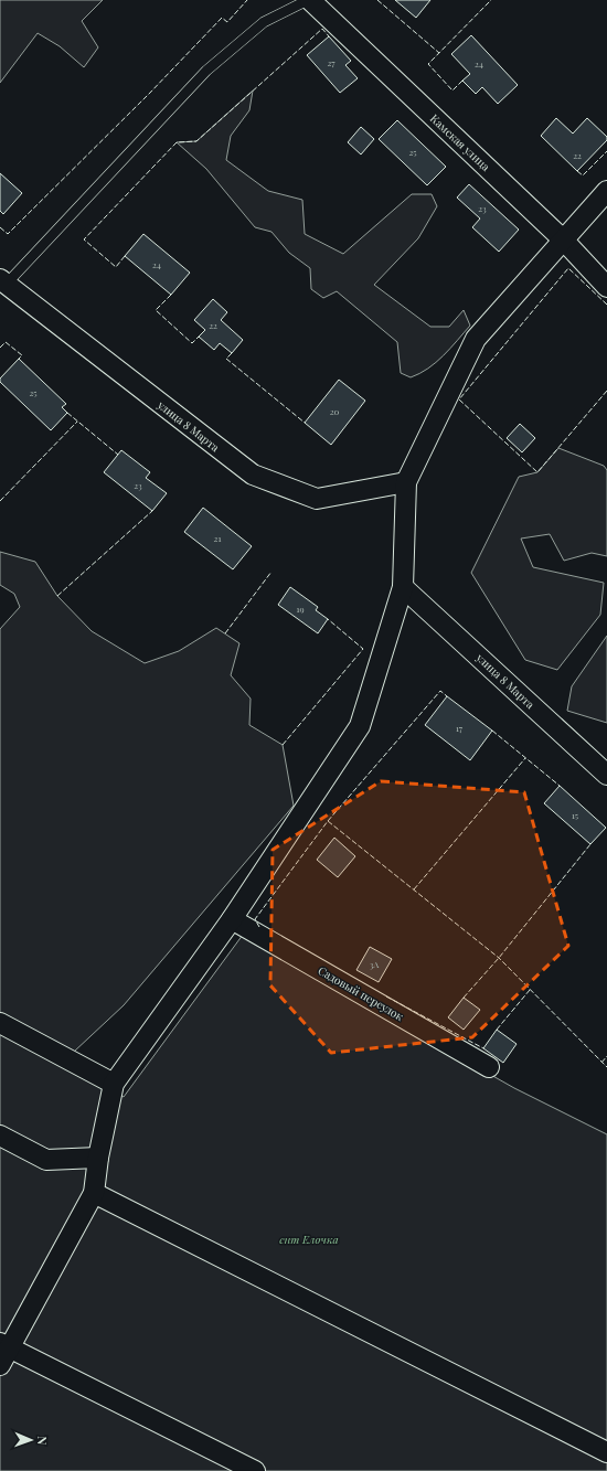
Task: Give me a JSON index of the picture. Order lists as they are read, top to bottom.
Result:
{
  "streets": {
    "street": ["Камская улица", "улица 8 Марта", "Садовый переулок"]
  },
  "parks": ["снт Елочка"],
  "house_numbers": [
    "27",
    "24",
    "25",
    "22",
    "23",
    "24",
    "22",
    "25",
    "20",
    "23",
    "21",
    "19",
    "17",
    "15",
    "3А"
  ],
  "north": "right"
}
